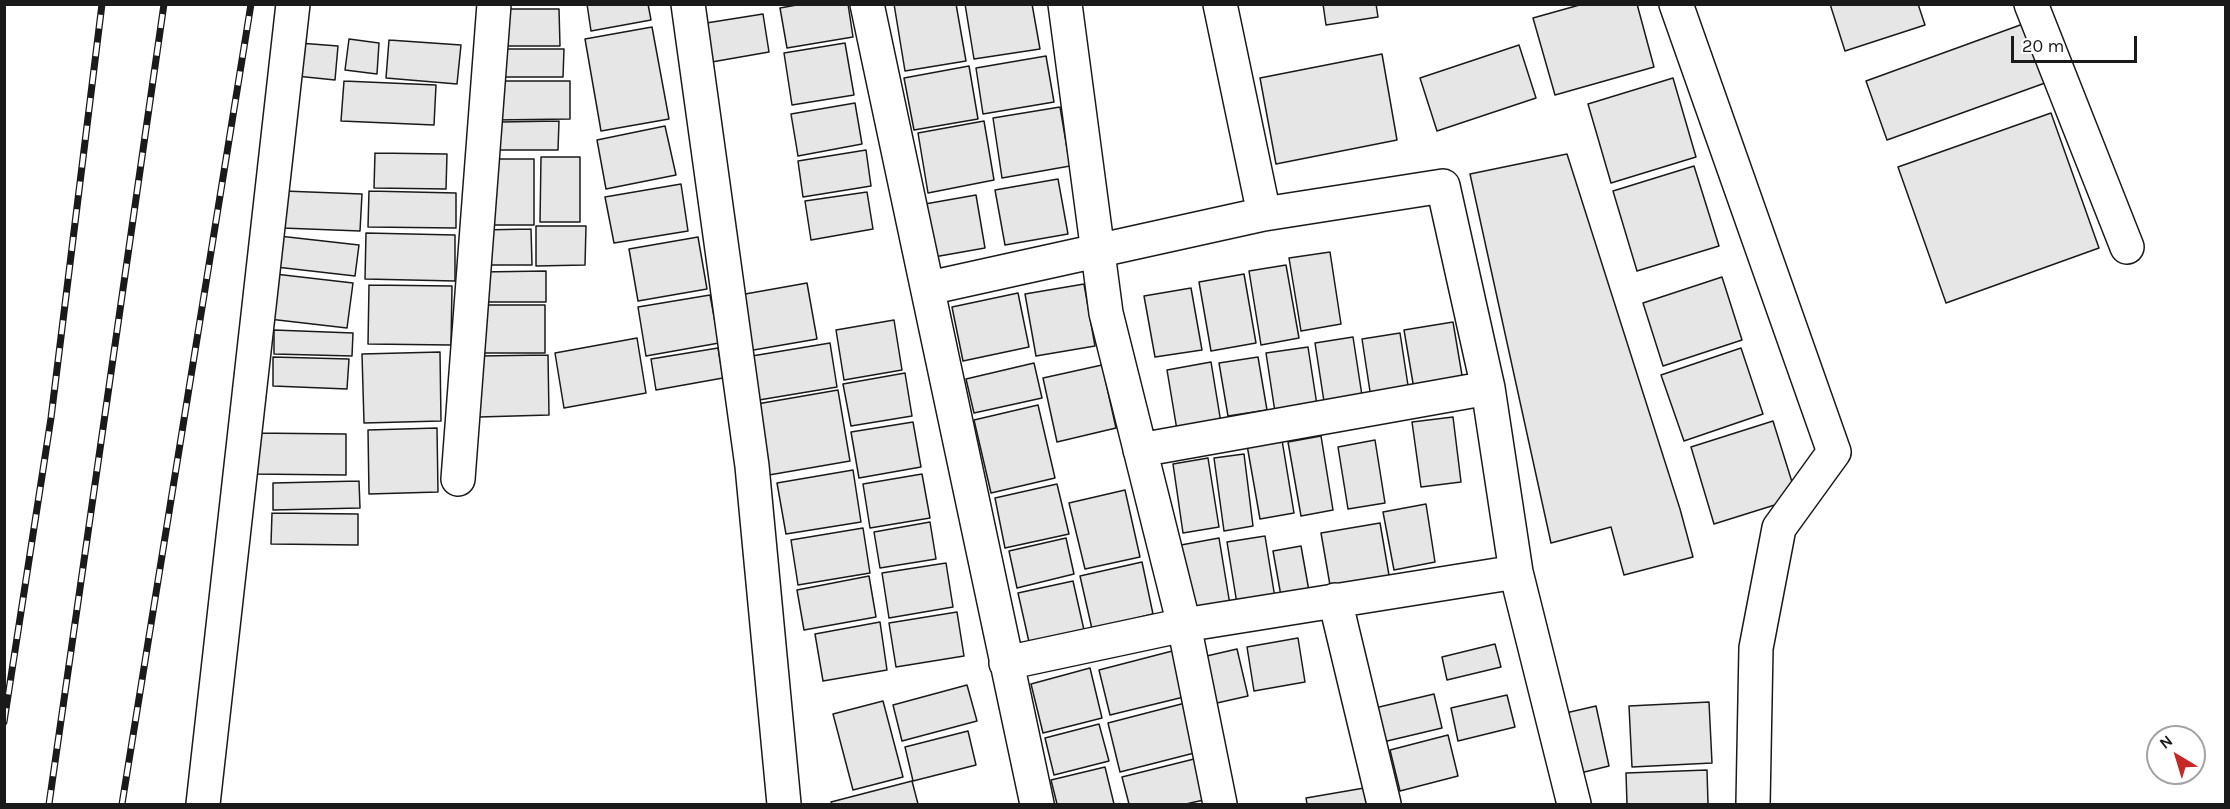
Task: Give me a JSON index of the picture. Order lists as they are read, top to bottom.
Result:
{
  "scale_bar": "20 m",
  "north": "top left"
}
